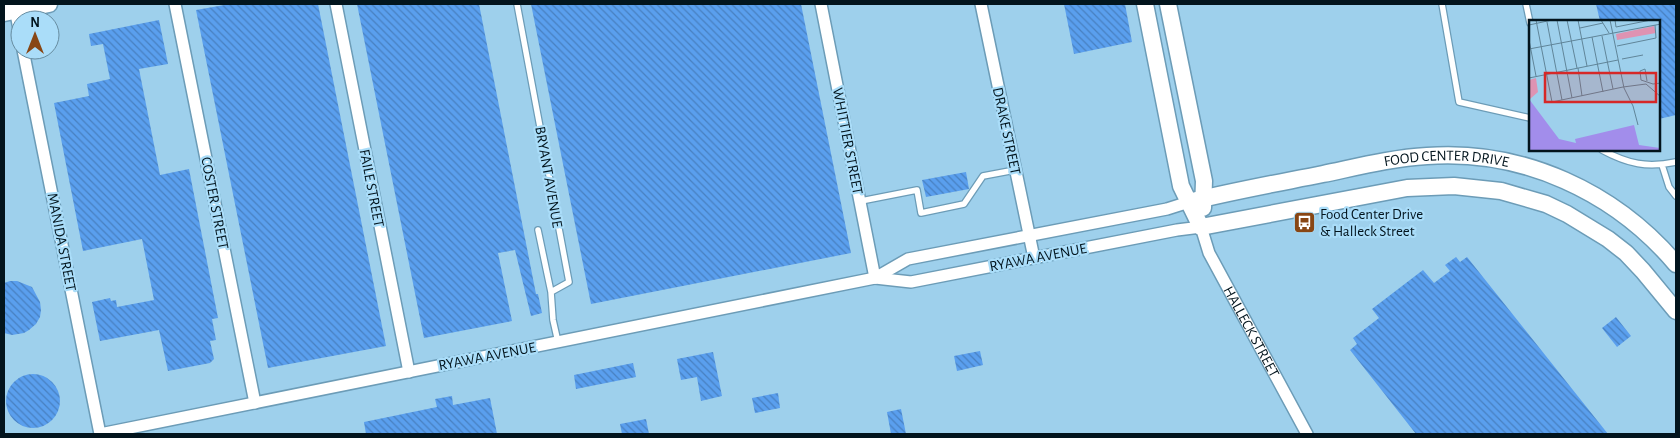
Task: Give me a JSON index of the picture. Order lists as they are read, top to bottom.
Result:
{
  "streets": {
    "main road": ["FOOD CENTER DRIVE"],
    "street": [
      "DRAKE STREET",
      "WHITTIER STREET",
      "FAILE STREET",
      "COSTER STREET",
      "MANIDA STREET",
      "RYAWA AVENUE",
      "HALLECK STREET"
    ],
    "lane": ["BRYANT AVENUE"]
  },
  "crossings": [
    ["DRAKE STREET", "RYAWA AVENUE"],
    ["WHITTIER STREET", "RYAWA AVENUE"],
    ["FOOD CENTER DRIVE", "RYAWA AVENUE"],
    ["FOOD CENTER DRIVE", "HALLECK STREET"],
    ["FAILE STREET", "RYAWA AVENUE"],
    ["COSTER STREET", "RYAWA AVENUE"],
    ["MANIDA STREET", "RYAWA AVENUE"],
    ["RYAWA AVENUE", "HALLECK STREET"]
  ],
  "places": {
    "bus stop": ["Food Center Drive & Halleck Street"]
  },
  "north": "top"
}
